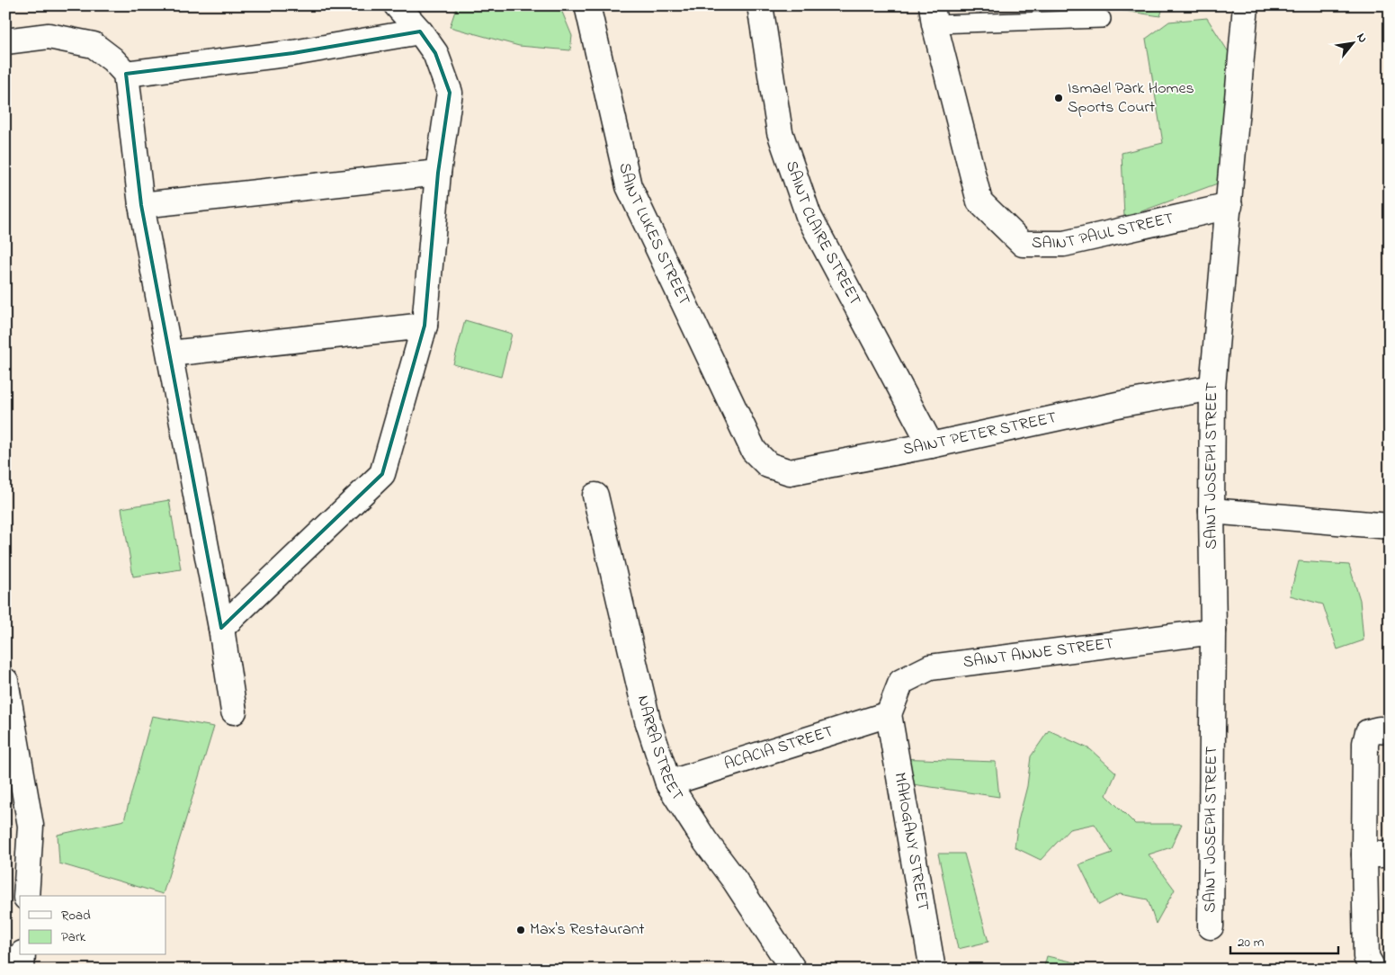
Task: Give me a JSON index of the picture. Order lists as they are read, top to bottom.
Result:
{
  "streets": {
    "street": [
      "SAINT PAUL STREET",
      "SAINT CLAIRE STREET",
      "SAINT LUKES STREET",
      "SAINT PETER STREET",
      "SAINT JOSEPH STREET",
      "SAINT ANNE STREET",
      "NARRA STREET",
      "ACACIA STREET",
      "MAHOGANY STREET"
    ]
  },
  "crossings": [
    ["SAINT PAUL STREET", "SAINT JOSEPH STREET"],
    ["SAINT CLAIRE STREET", "SAINT PETER STREET"],
    ["SAINT LUKES STREET", "SAINT PETER STREET"],
    ["SAINT PETER STREET", "SAINT JOSEPH STREET"],
    ["SAINT JOSEPH STREET", "SAINT ANNE STREET"],
    ["SAINT ANNE STREET", "ACACIA STREET"],
    ["SAINT ANNE STREET", "MAHOGANY STREET"],
    ["NARRA STREET", "ACACIA STREET"],
    ["ACACIA STREET", "MAHOGANY STREET"]
  ],
  "places": ["Ismael Park Homes Sports Court", "Max's Restaurant"],
  "legend": ["Road", "Park"],
  "scale_bar": "20 m",
  "north": "top right"
}
